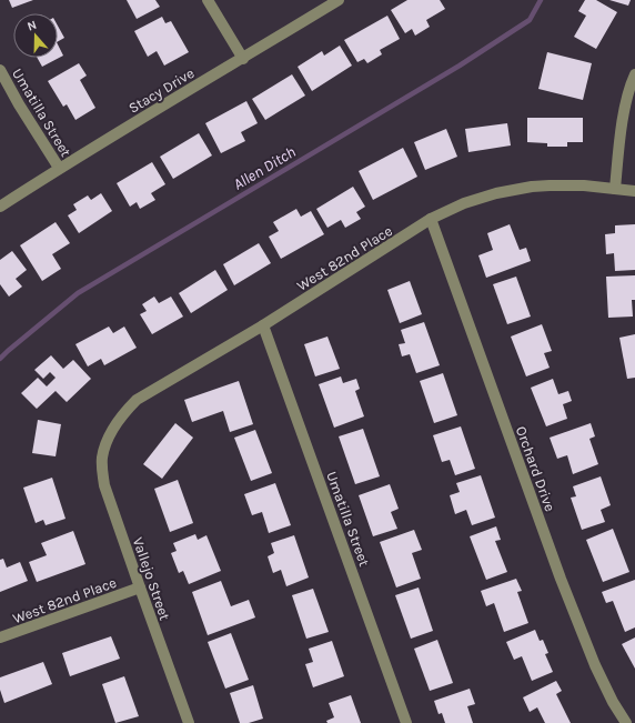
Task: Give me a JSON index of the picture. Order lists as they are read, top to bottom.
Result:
{
  "streets": {
    "street": [
      "Stacy Drive",
      "Umatilla Street",
      "West 82nd Place",
      "Orchard Drive",
      "Vallejo Street"
    ]
  },
  "crossings": [
    ["Stacy Drive", "Umatilla Street"],
    ["Umatilla Street", "West 82nd Place"],
    ["West 82nd Place", "Orchard Drive"],
    ["West 82nd Place", "Vallejo Street"]
  ],
  "water": ["Allen Ditch"],
  "north": "top"
}
